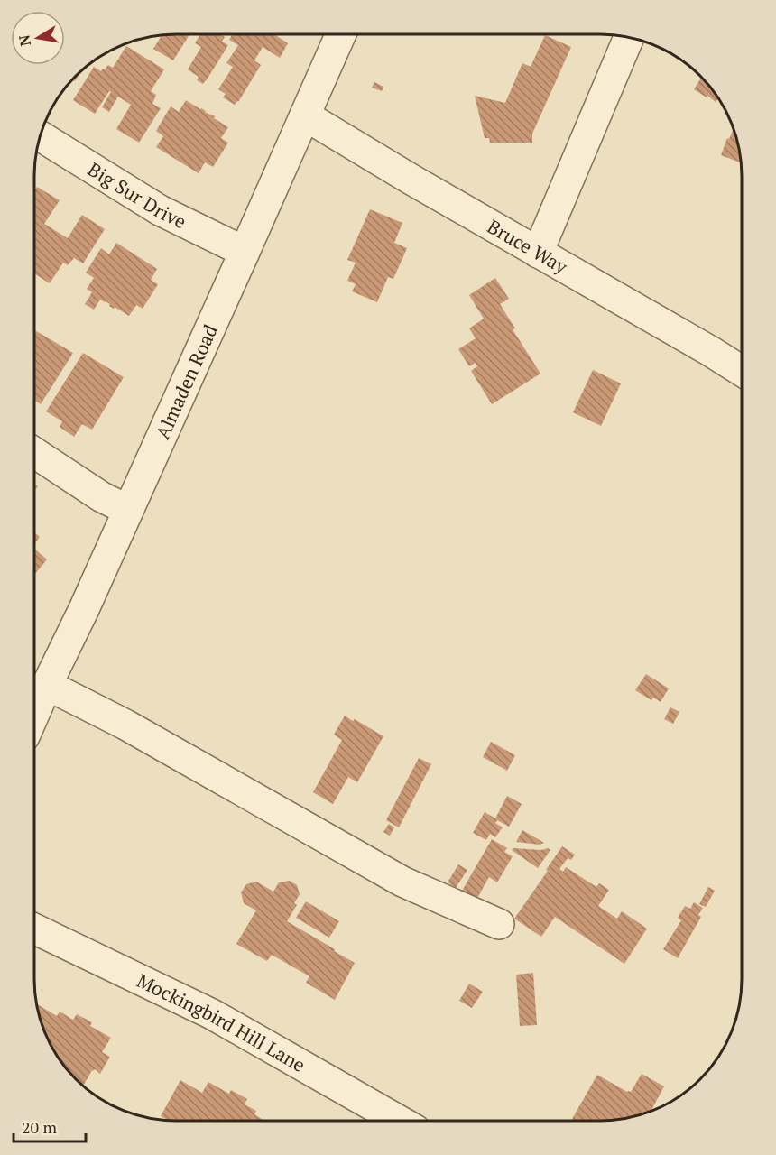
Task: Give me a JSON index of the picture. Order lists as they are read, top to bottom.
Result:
{
  "streets": {
    "street": [
      "Big Sur Drive",
      "Bruce Way",
      "Almaden Road",
      "Mockingbird Hill Lane"
    ]
  },
  "crossings": [
    ["Big Sur Drive", "Almaden Road"],
    ["Bruce Way", "Almaden Road"]
  ],
  "scale_bar": "20 m",
  "north": "left"
}
